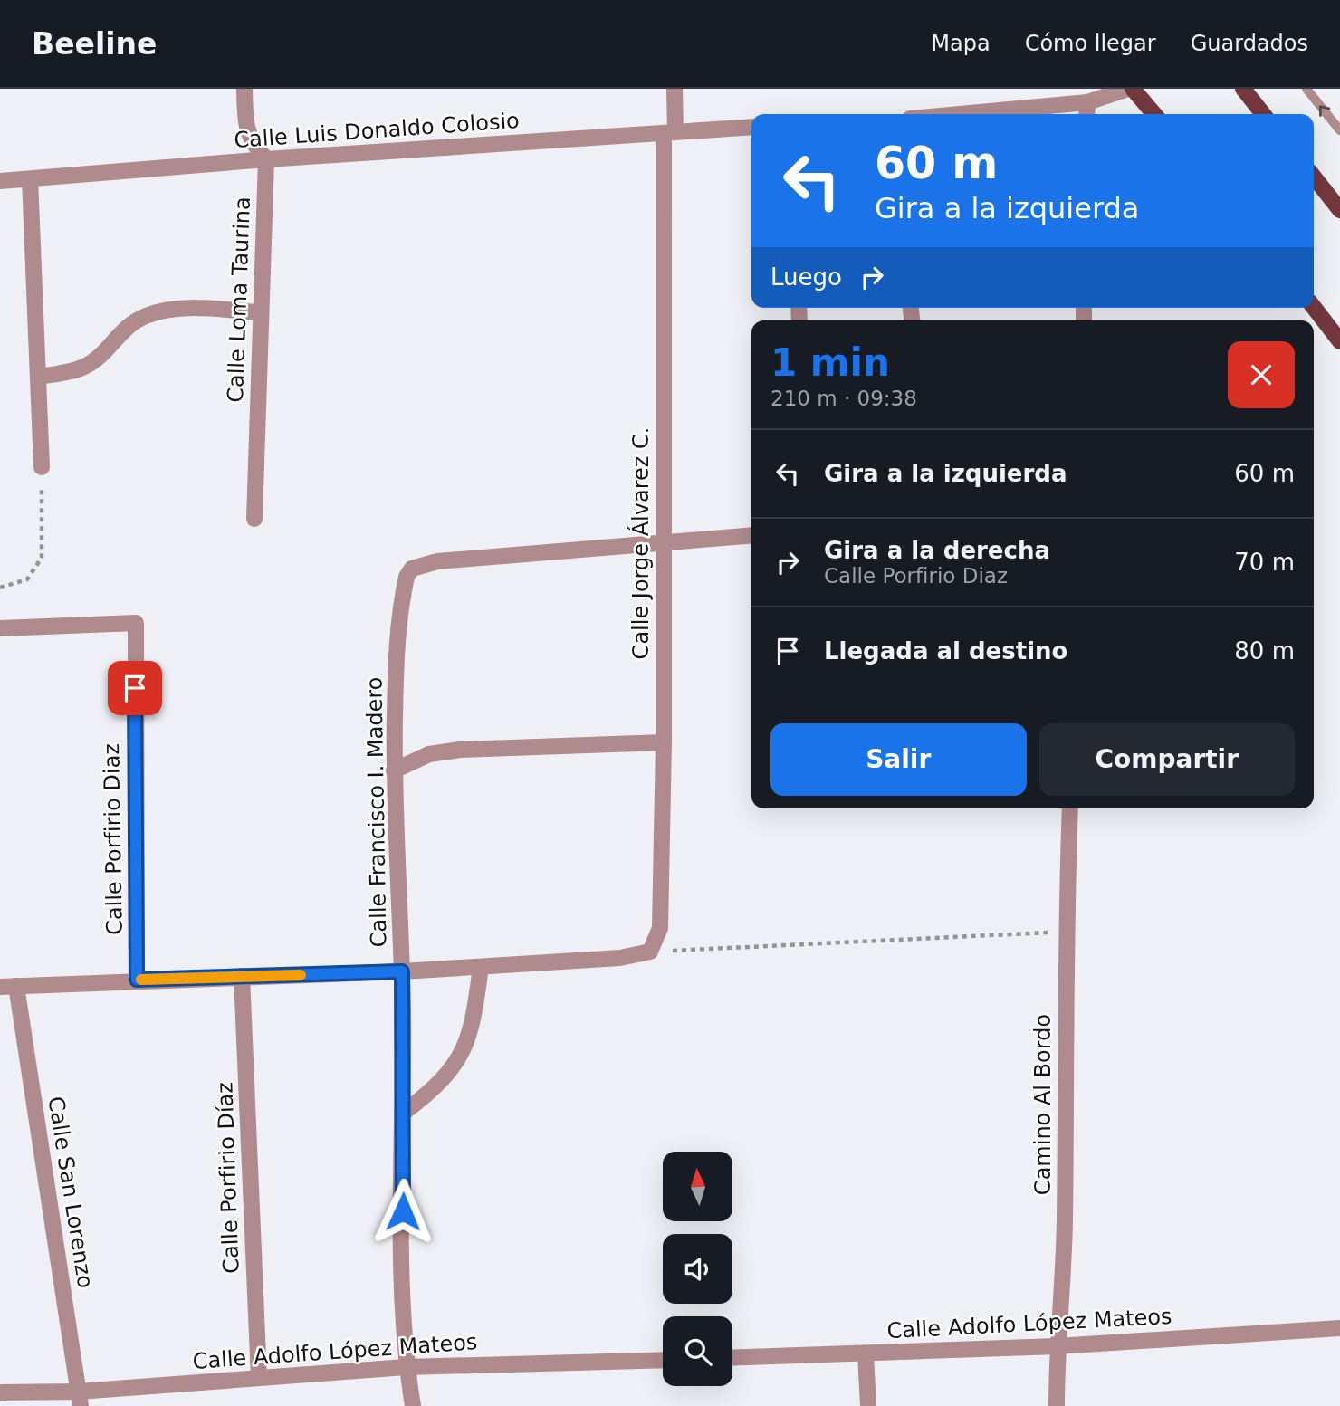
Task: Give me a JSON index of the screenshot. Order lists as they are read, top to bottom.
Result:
{
  "streets": {
    "street": [
      "Calle Luis Donaldo Colosio",
      "Calle Loma Taurina",
      "Calle Jorge Álvarez C.",
      "Calle Francisco I. Madero",
      "Calle Porfirio Diaz",
      "Camino Al Bordo",
      "Calle Porfirio Díaz",
      "Calle San Lorenzo",
      "Calle Adolfo López Mateos"
    ]
  },
  "crossings": [
    ["Calle Luis Donaldo Colosio", "Calle Loma Taurina"],
    ["Calle Luis Donaldo Colosio", "Calle Jorge Álvarez C."],
    ["Calle Jorge Álvarez C.", "Calle Francisco I. Madero"],
    ["Calle Francisco I. Madero", "Calle Adolfo López Mateos"],
    ["Camino Al Bordo", "Calle Adolfo López Mateos"],
    ["Calle Porfirio Díaz", "Calle Adolfo López Mateos"],
    ["Calle San Lorenzo", "Calle Adolfo López Mateos"]
  ],
  "north": "top",
  "page": {
    "header": "Beeline",
    "nav": ["Mapa", "Cómo llegar", "Guardados"],
    "turn": ["60 m", "Gira a la izquierda"],
    "then": "Luego",
    "heading": ["1 min", "210 m · 09:38"],
    "list": [
      {
        "name": "Gira a la izquierda",
        "value": "60 m"
      },
      {
        "name": "Gira a la derecha",
        "note": "Calle Porfirio Diaz",
        "value": "70 m"
      },
      {
        "name": "Llegada al destino",
        "value": "80 m"
      }
    ],
    "buttons": ["Salir", "Compartir"]
  }
}
